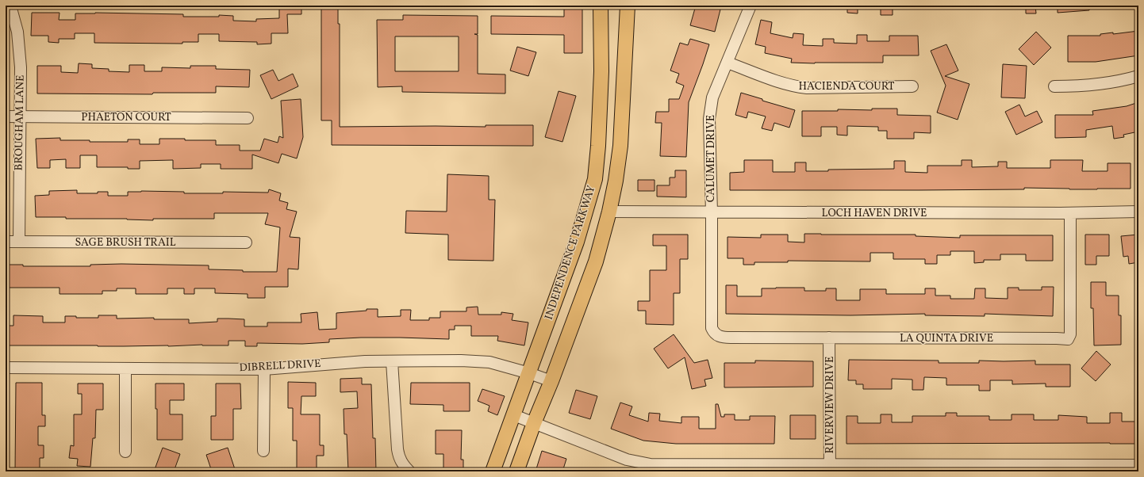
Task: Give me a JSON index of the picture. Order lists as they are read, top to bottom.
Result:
{
  "streets": {
    "main road": ["INDEPENDENCE PARKWAY"],
    "street": [
      "HACIENDA COURT",
      "PHAETON COURT",
      "BROUGHAM LANE",
      "CALUMET DRIVE",
      "LOCH HAVEN DRIVE",
      "SAGE BRUSH TRAIL",
      "LA QUINTA DRIVE",
      "DIBRELL DRIVE",
      "RIVERVIEW DRIVE"
    ]
  },
  "crossings": [
    ["HACIENDA COURT", "CALUMET DRIVE"],
    ["PHAETON COURT", "BROUGHAM LANE"],
    ["BROUGHAM LANE", "SAGE BRUSH TRAIL"],
    ["CALUMET DRIVE", "LOCH HAVEN DRIVE"],
    ["CALUMET DRIVE", "LA QUINTA DRIVE"],
    ["LOCH HAVEN DRIVE", "INDEPENDENCE PARKWAY"],
    ["LOCH HAVEN DRIVE", "LA QUINTA DRIVE"],
    ["INDEPENDENCE PARKWAY", "DIBRELL DRIVE"],
    ["LA QUINTA DRIVE", "RIVERVIEW DRIVE"]
  ]
}
